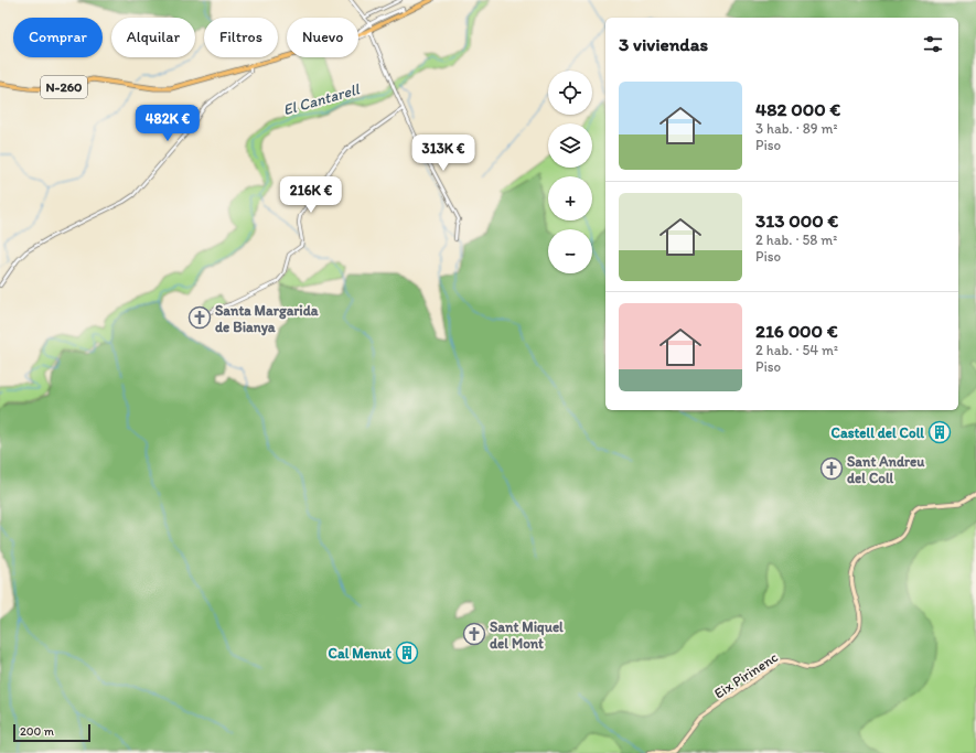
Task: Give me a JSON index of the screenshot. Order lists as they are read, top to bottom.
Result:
{
  "streets": {
    "main road": ["N-260", "Eix Pirinenc"]
  },
  "water": ["El Cantarell"],
  "places": {
    "church": ["Santa Margarida de Bianya", "Sant Andreu del Coll", "Sant Miquel del Mont"],
    "building": ["Castell del Coll", "Cal Menut"]
  },
  "scale_bar": "200 m",
  "page": {
    "chip": [
      "Comprar",
      "Alquilar",
      "Filtros",
      "Nuevo"
    ],
    "heading": "3 viviendas",
    "map_buttons": ["+", "−"],
    "list": [
      {
        "name": "482 000 €",
        "note": "3 hab. · 89 m² · Piso"
      },
      {
        "name": "313 000 €",
        "note": "2 hab. · 58 m² · Piso"
      },
      {
        "name": "216 000 €",
        "note": "2 hab. · 54 m² · Piso"
      }
    ],
    "price": ["482K €", "313K €", "216K €"],
    "scale": "200 m"
  }
}
